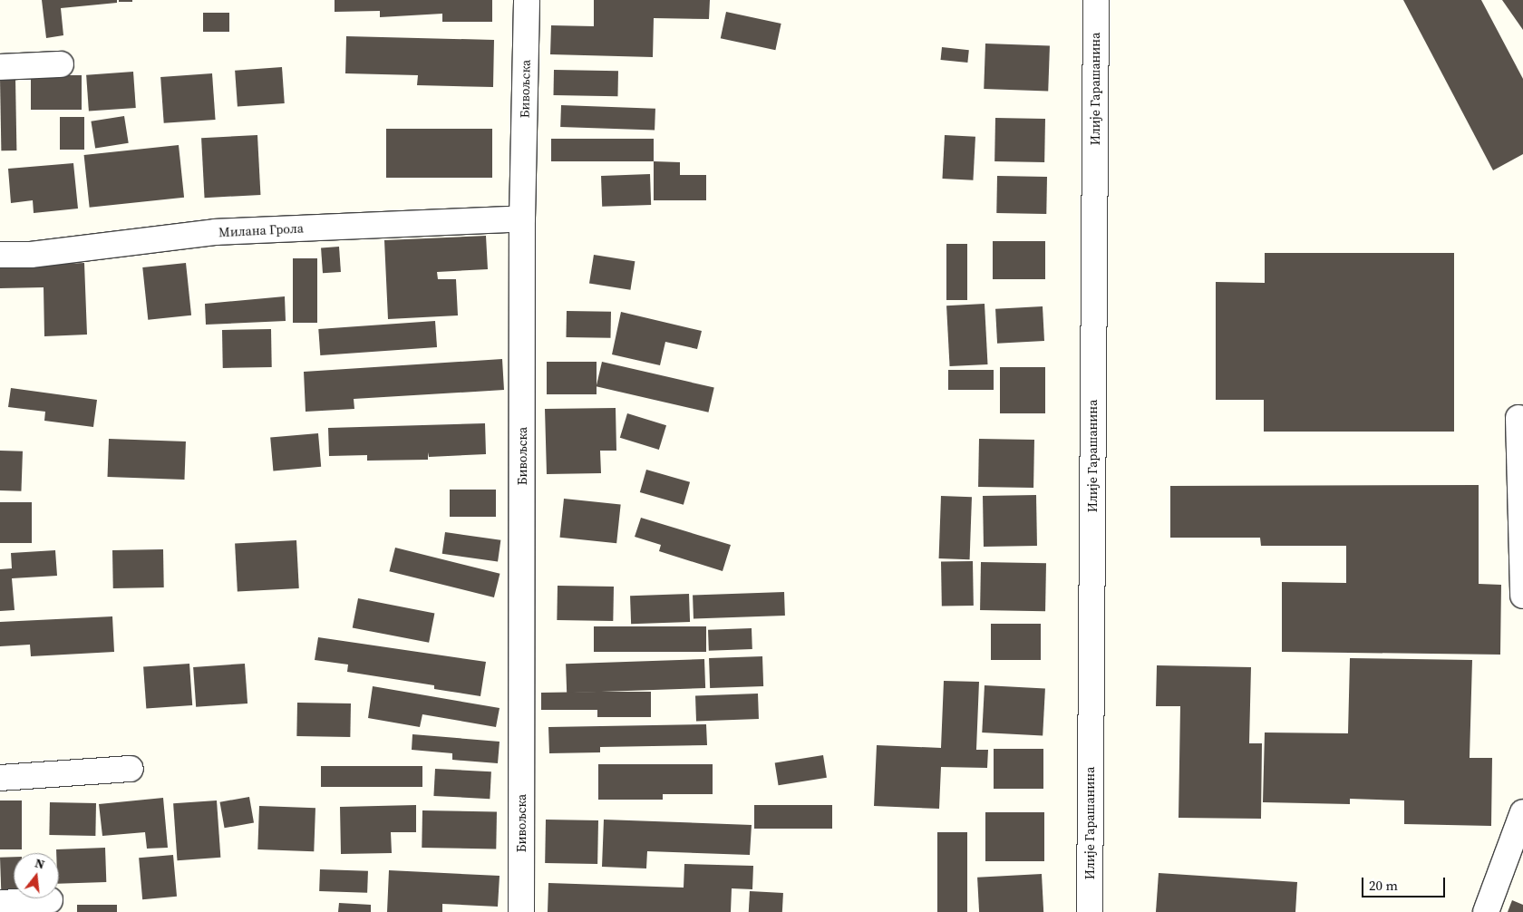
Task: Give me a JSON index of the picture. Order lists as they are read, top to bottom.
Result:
{
  "streets": {
    "street": ["Бивољска", "Илије Гарашанина", "Милана Грола"]
  },
  "crossings": [
    ["Бивољска", "Милана Грола"]
  ],
  "scale_bar": "20 m",
  "north": "top"
}
